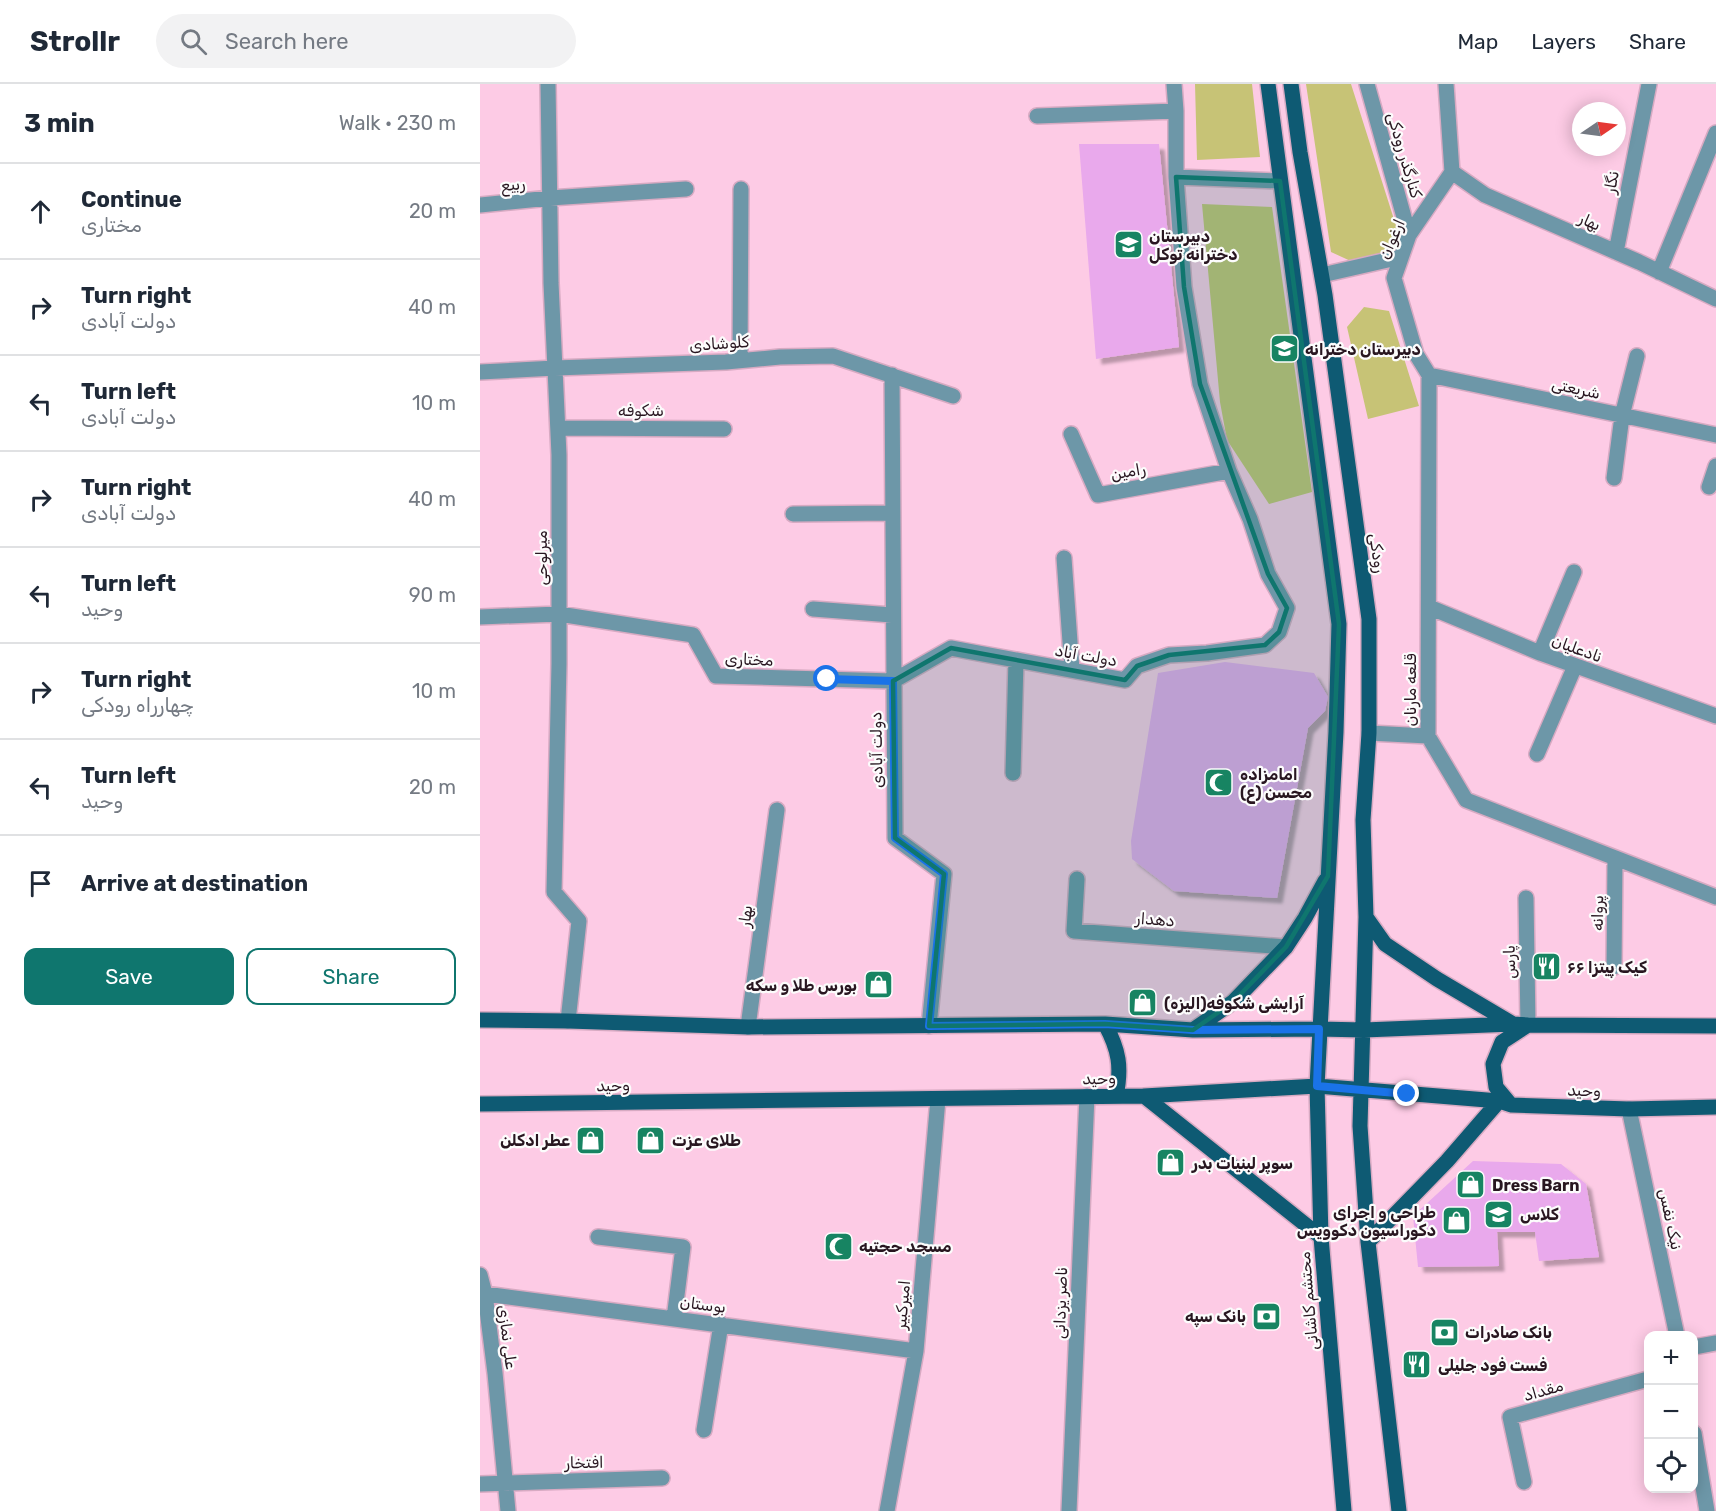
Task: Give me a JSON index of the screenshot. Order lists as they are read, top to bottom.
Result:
{
  "streets": {
    "main road": ["رودکی", "وحید", "محتشم کاشانی"],
    "street": [
      "کنارگذر رودکی",
      "نگار",
      "ربیع",
      "بهار",
      "ارغوان",
      "کلوشادی",
      "شریعتی",
      "شکوفه",
      "رامین",
      "میرلوحی",
      "نادعلیان",
      "دولت آباد",
      "مختاری",
      "قلعه مارنان",
      "دولت آبادی",
      "پروانه",
      "دهدار",
      "پارس",
      "نیک نفس",
      "ناصر یزدانی",
      "بوستان",
      "امیرکبیر",
      "علی نمازی",
      "مقداد",
      "افتخار"
    ]
  },
  "crossings": [
    ["کنارگذر رودکی", "ارغوان"],
    ["نگار", "بهار"],
    ["ربیع", "میرلوحی"],
    ["بهار", "ارغوان"],
    ["ارغوان", "شریعتی"],
    ["ارغوان", "قلعه مارنان"],
    ["کلوشادی", "میرلوحی"],
    ["کلوشادی", "دولت آبادی"],
    ["شریعتی", "قلعه مارنان"],
    ["شکوفه", "میرلوحی"],
    ["رامین", "دولت آباد"],
    ["رودکی", "وحید"],
    ["میرلوحی", "مختاری"],
    ["نادعلیان", "قلعه مارنان"],
    ["دولت آباد", "مختاری"],
    ["دولت آباد", "دولت آبادی"],
    ["مختاری", "دولت آبادی"],
    ["قلعه مارنان", "پروانه"],
    ["وحید", "نیک نفس"],
    ["وحید", "محتشم کاشانی"],
    ["وحید", "ناصر یزدانی"],
    ["وحید", "امیرکبیر"],
    ["بوستان", "امیرکبیر"],
    ["بوستان", "علی نمازی"],
    ["علی نمازی", "افتخار"]
  ],
  "places": {
    "school or university": ["دبیرستان دخترانه توکل", "دبیرستان دخترانه", "کلاس"],
    "mosque": ["امامزاده محسن (ع)", "مسجد حجتیه"],
    "restaurant": ["کیک پیتزا ۶۶", "فست فود جلیلی"],
    "shop": [
      "بورس طلا و سکه",
      "آرایشی شکوفه(الیزه)",
      "عطر ادکلن",
      "طلای عزت",
      "سوپر لبنیات بدر",
      "Dress Barn",
      "طراحی و اجرای دکوراسیون دکوویس"
    ],
    "bank": ["بانک سپه", "بانک صادرات"]
  },
  "north": "right",
  "page": {
    "header": "Strollr",
    "search": "Search here",
    "nav": ["Map", "Layers", "Share"],
    "heading": ["3 min", "Walk · 230 m"],
    "list": [
      ["Continue", "مختاری", "20 m"],
      ["Turn right", "دولت آبادی", "40 m"],
      ["Turn left", "دولت آبادی", "10 m"],
      ["Turn right", "دولت آبادی", "40 m"],
      ["Turn left", "وحید", "90 m"],
      ["Turn right", "چهارراه رودکی", "10 m"],
      ["Turn left", "وحید", "20 m"],
      "Arrive at destination"
    ],
    "buttons": ["Save", "Share"],
    "map_buttons": ["+", "−"]
  }
}
